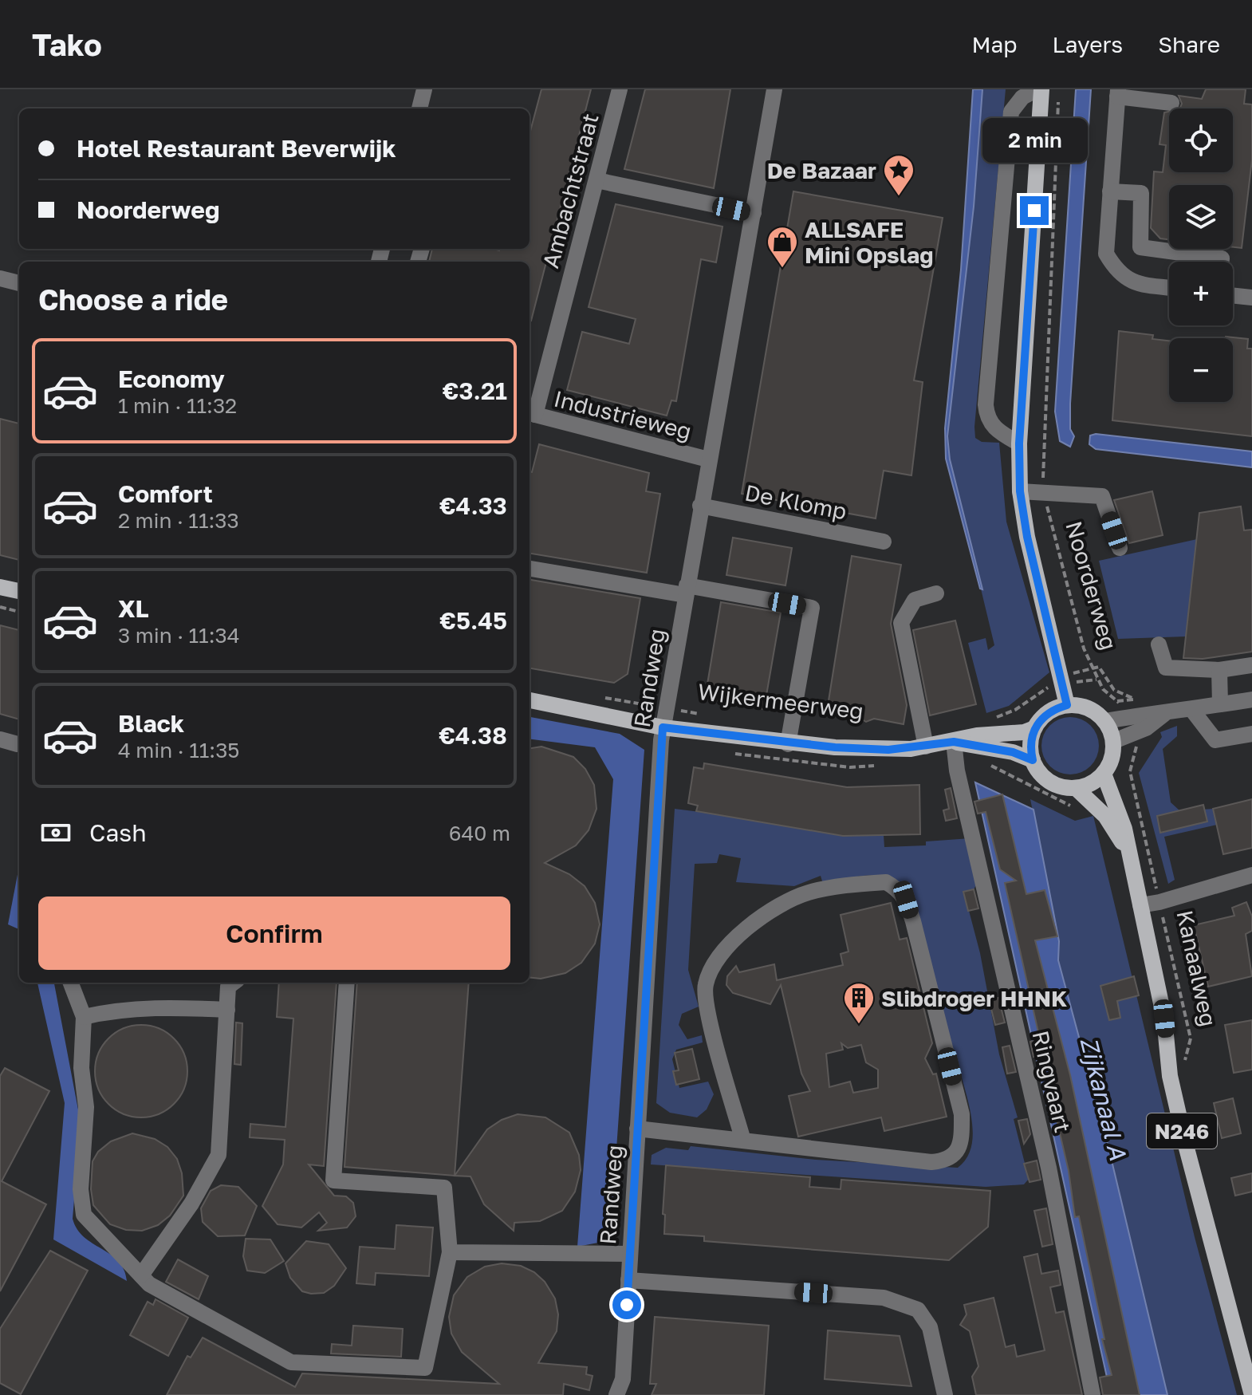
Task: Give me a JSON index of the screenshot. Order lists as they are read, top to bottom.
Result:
{
  "streets": {
    "main road": ["Wijkermeerweg", "Kanaalweg", "N246"],
    "street": [
      "Ambachtstraat",
      "Industrieweg",
      "De Klomp",
      "Randweg",
      "Ringvaart"
    ],
    "path": ["Noorderweg"]
  },
  "crossings": [
    ["Ambachtstraat", "Industrieweg"],
    ["Industrieweg", "Randweg"],
    ["De Klomp", "Randweg"],
    ["Randweg", "Wijkermeerweg"],
    ["Wijkermeerweg", "Kanaalweg"],
    ["Wijkermeerweg", "Ringvaart"],
    ["Wijkermeerweg", "N246"],
    ["Kanaalweg", "N246"]
  ],
  "water": ["Zijkanaal A"],
  "places": {
    "place": ["De Bazaar"],
    "shop": ["ALLSAFE Mini Opslag"],
    "building": ["Slibdroger HHNK"]
  },
  "page": {
    "header": "Tako",
    "nav": ["Map", "Layers", "Share"],
    "map_buttons": ["+", "−"],
    "banner": ["Hotel Restaurant Beverwijk", "Noorderweg"],
    "bubble": "2 min",
    "heading": "Choose a ride",
    "list": [
      {
        "name": "Economy",
        "note": "1 min · 11:32",
        "value": "€3.21"
      },
      {
        "name": "Comfort",
        "note": "2 min · 11:33",
        "value": "€4.33"
      },
      {
        "name": "XL",
        "note": "3 min · 11:34",
        "value": "€5.45"
      },
      {
        "name": "Black",
        "note": "4 min · 11:35",
        "value": "€4.38"
      }
    ],
    "pay": ["Cash", "640 m"],
    "buttons": "Confirm"
  }
}
